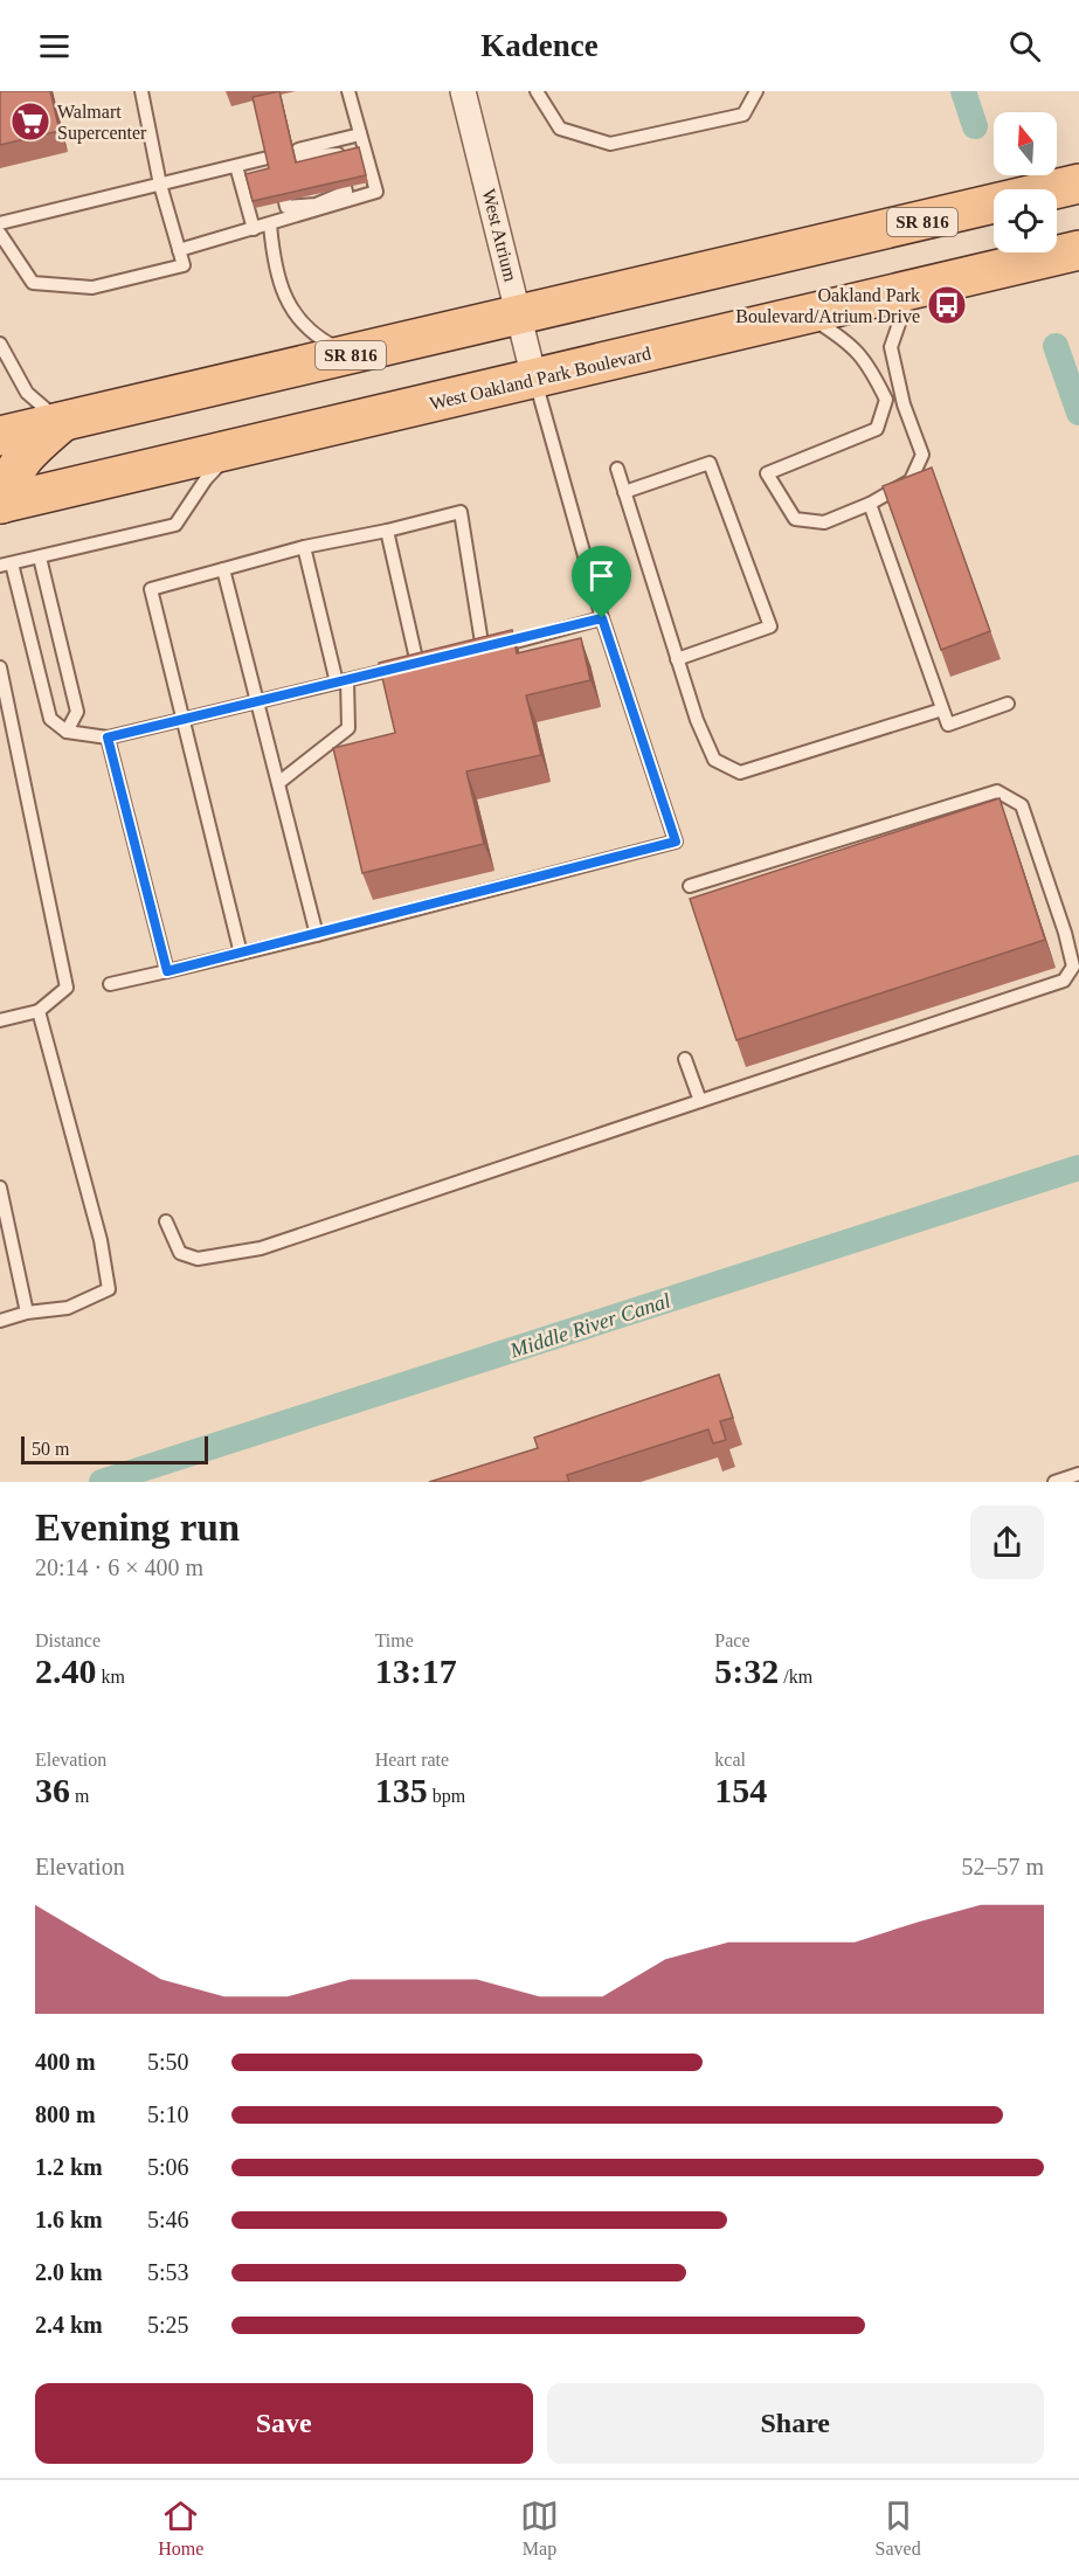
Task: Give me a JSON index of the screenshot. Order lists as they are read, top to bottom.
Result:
{
  "streets": {
    "main road": ["SR 816", "West Oakland Park Boulevard"],
    "street": ["West Atrium"]
  },
  "crossings": [
    ["SR 816", "West Atrium"],
    ["West Atrium", "West Oakland Park Boulevard"]
  ],
  "water": ["Middle River Canal"],
  "places": {
    "supermarket": ["Walmart Supercenter"],
    "bus stop": ["Oakland Park Boulevard/Atrium Drive"]
  },
  "scale_bar": "50 m",
  "north": "top",
  "page": {
    "header": "Kadence",
    "scale": "50 m",
    "heading": ["Evening run", "20:14 · 6 × 400 m"],
    "stats": [
      ["Distance", "2.40 km"],
      ["Time", "13:17"],
      ["Pace", "5:32 /km"],
      ["Elevation", "36 m"],
      ["Heart rate", "135 bpm"],
      ["kcal", "154"]
    ],
    "chart": ["Elevation", "52–57 m"],
    "list": [
      {
        "name": "400 m",
        "note": "5:50"
      },
      {
        "name": "800 m",
        "note": "5:10"
      },
      {
        "name": "1.2 km",
        "note": "5:06"
      },
      {
        "name": "1.6 km",
        "note": "5:46"
      },
      {
        "name": "2.0 km",
        "note": "5:53"
      },
      {
        "name": "2.4 km",
        "note": "5:25"
      }
    ],
    "buttons": ["Save", "Share"],
    "tabs": ["Home", "Map", "Saved"]
  }
}
